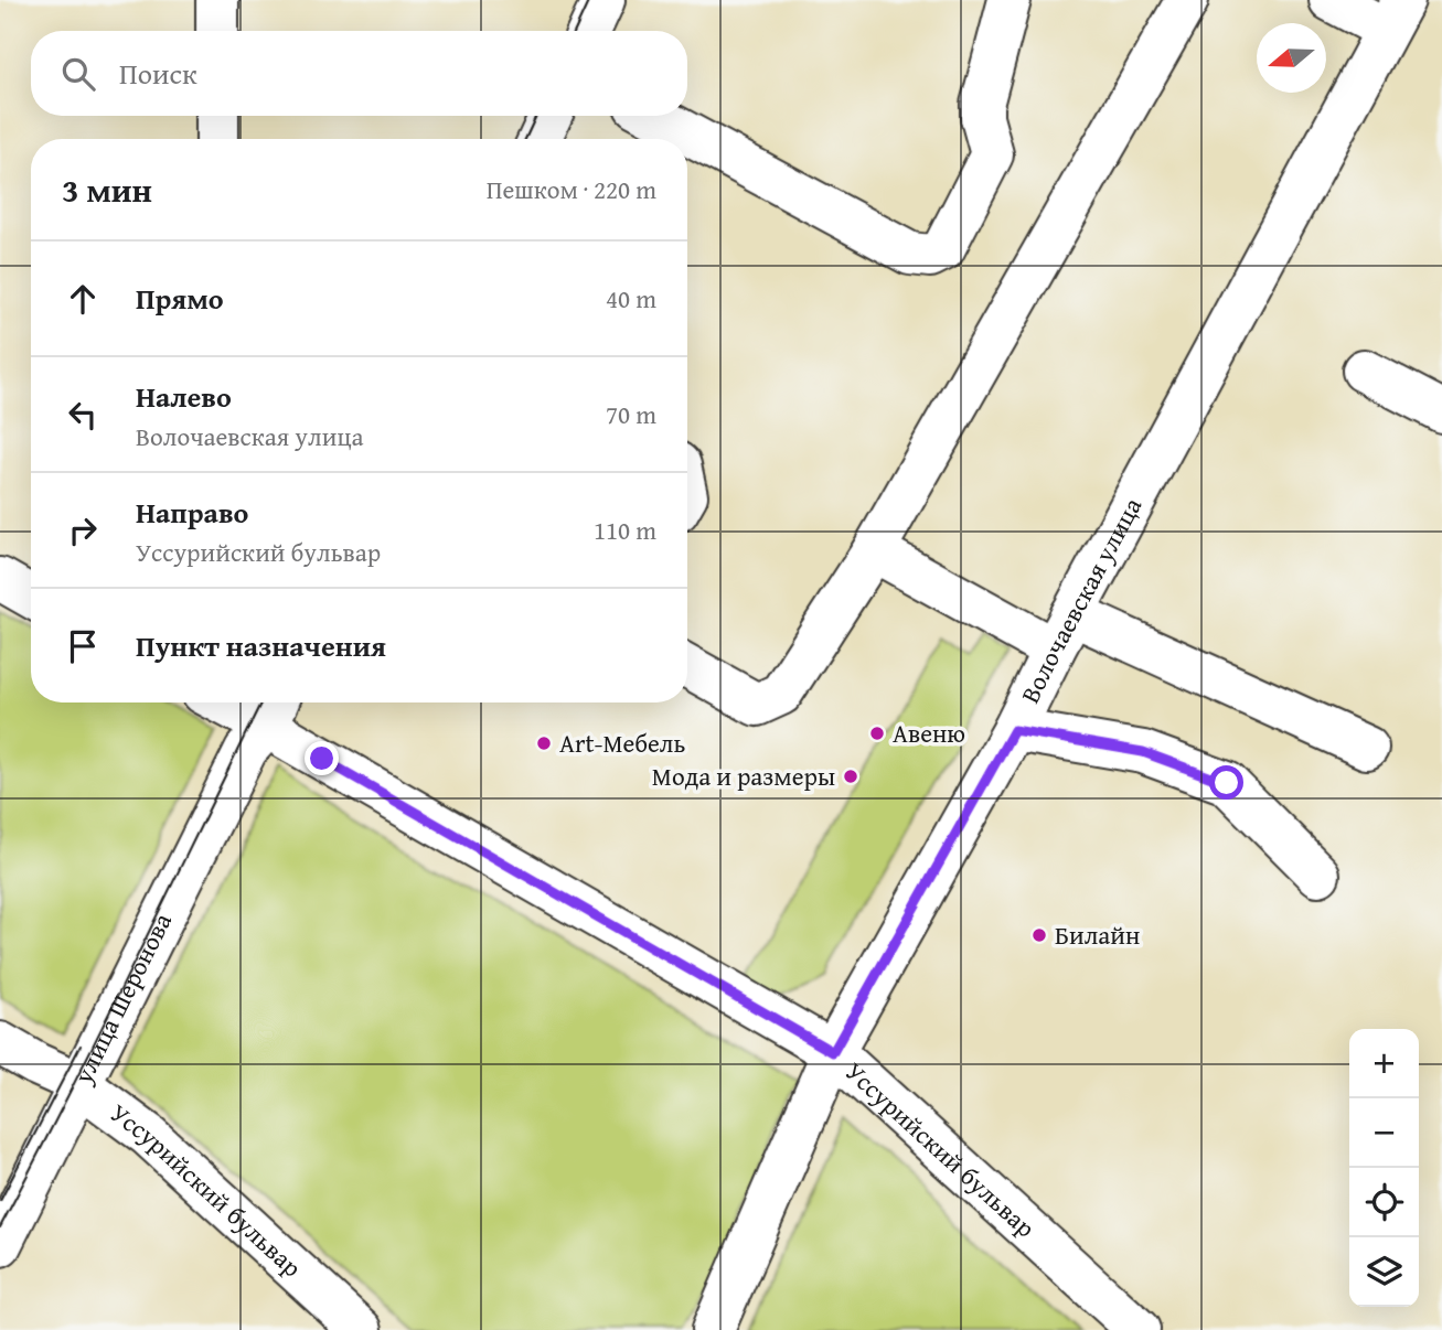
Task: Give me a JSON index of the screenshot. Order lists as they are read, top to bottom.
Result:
{
  "streets": {
    "main road": ["Волочаевская улица", "улица Шеронова", "Уссурийский бульвар"]
  },
  "crossings": [
    ["Волочаевская улица", "Уссурийский бульвар"],
    ["улица Шеронова", "Уссурийский бульвар"]
  ],
  "places": [
    "Авеню",
    "Art-Мебель",
    "Мода и размеры",
    "Билайн"
  ],
  "north": "left",
  "page": {
    "search": "Поиск",
    "heading": ["3 мин", "Пешком · 220 m"],
    "list": [
      ["Прямо", "40 m"],
      ["Налево", "Волочаевская улица", "70 m"],
      ["Направо", "Уссурийский бульвар", "110 m"],
      "Пункт назначения"
    ],
    "map_buttons": ["+", "−"]
  }
}
